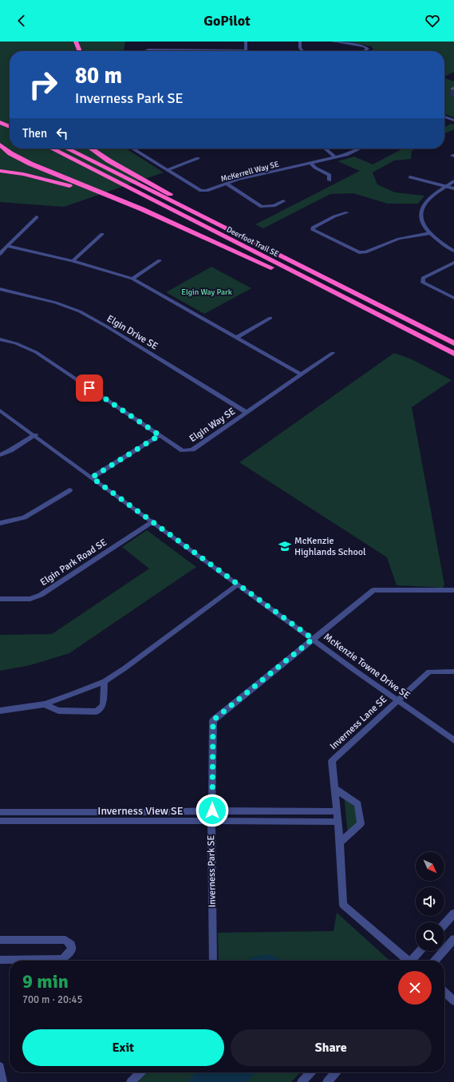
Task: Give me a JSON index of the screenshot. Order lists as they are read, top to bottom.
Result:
{
  "streets": {
    "highway": ["Deerfoot Trail SE"],
    "street": [
      "McKerrell Way SE",
      "Elgin Drive SE",
      "Elgin Way SE",
      "Elgin Park Road SE",
      "McKenzie Towne Drive SE",
      "Inverness Lane SE",
      "Inverness View SE",
      "Inverness Park SE"
    ]
  },
  "crossings": [
    ["Elgin Drive SE", "Elgin Way SE"],
    ["Elgin Park Road SE", "McKenzie Towne Drive SE"],
    ["McKenzie Towne Drive SE", "Inverness Lane SE"],
    ["McKenzie Towne Drive SE", "Inverness Park SE"],
    ["Inverness Lane SE", "Inverness View SE"],
    ["Inverness View SE", "Inverness Park SE"]
  ],
  "parks": ["Elgin Way Park"],
  "places": {
    "school or university": ["McKenzie Highlands School"]
  },
  "north": "bottom right",
  "page": {
    "header": "GoPilot",
    "turn": ["80 m", "Inverness Park SE"],
    "then": "Then",
    "heading": ["9 min", "700 m · 20:45"],
    "buttons": ["Exit", "Share"]
  }
}
